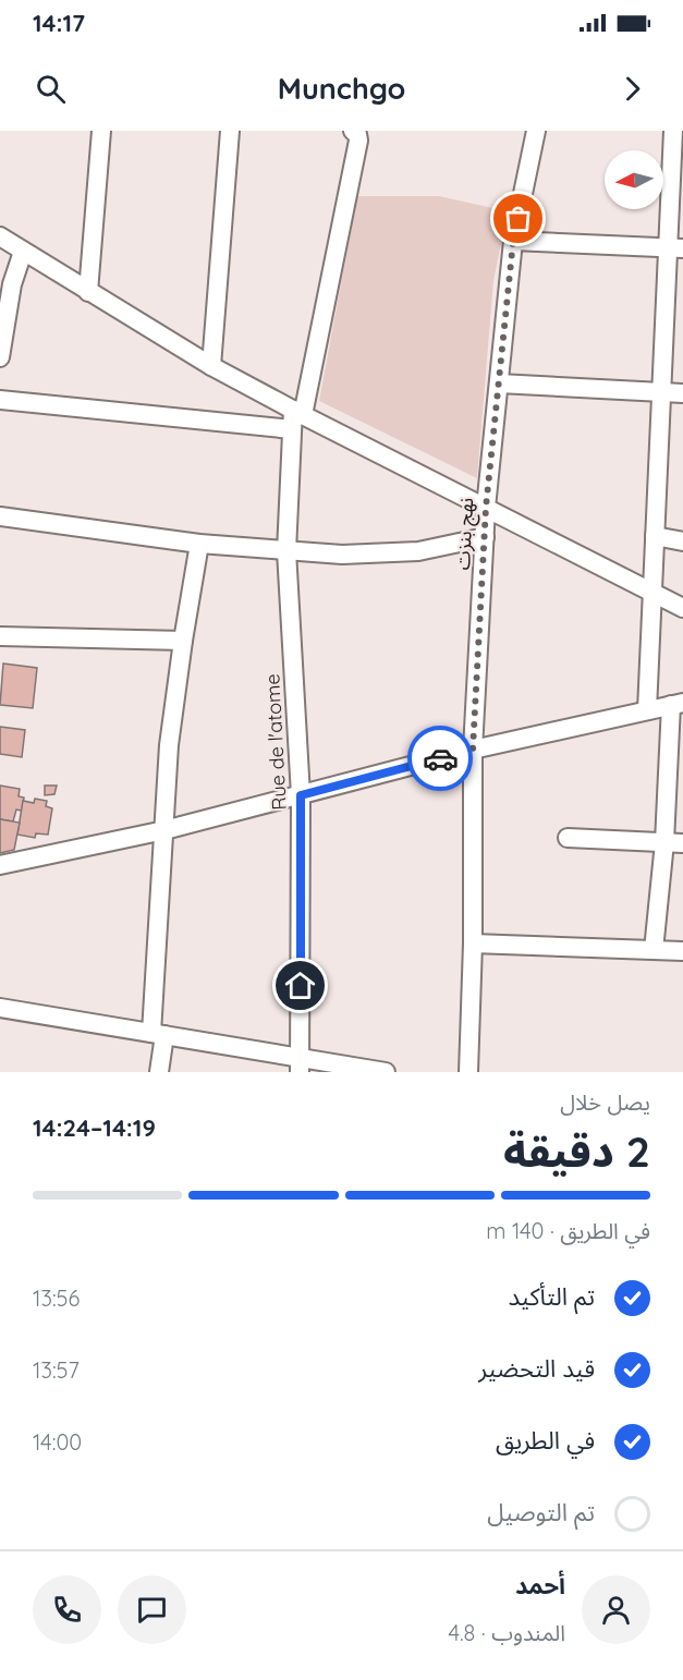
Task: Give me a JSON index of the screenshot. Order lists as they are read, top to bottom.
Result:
{
  "streets": {
    "street": ["نهج بنزت", "Rue de l'atome"]
  },
  "north": "left",
  "page": {
    "status": "14:17",
    "header": "Munchgo",
    "heading": ["2 دقيقة", "يصل خلال", "14:19–14:24"],
    "panel": ["أحمد", "المندوب · 4.8"],
    "bar": "في الطريق · 140 m",
    "list": [
      ["تم التأكيد", "13:56"],
      ["قيد التحضير", "13:57"],
      ["في الطريق", "14:00"],
      "تم التوصيل"
    ]
  }
}
